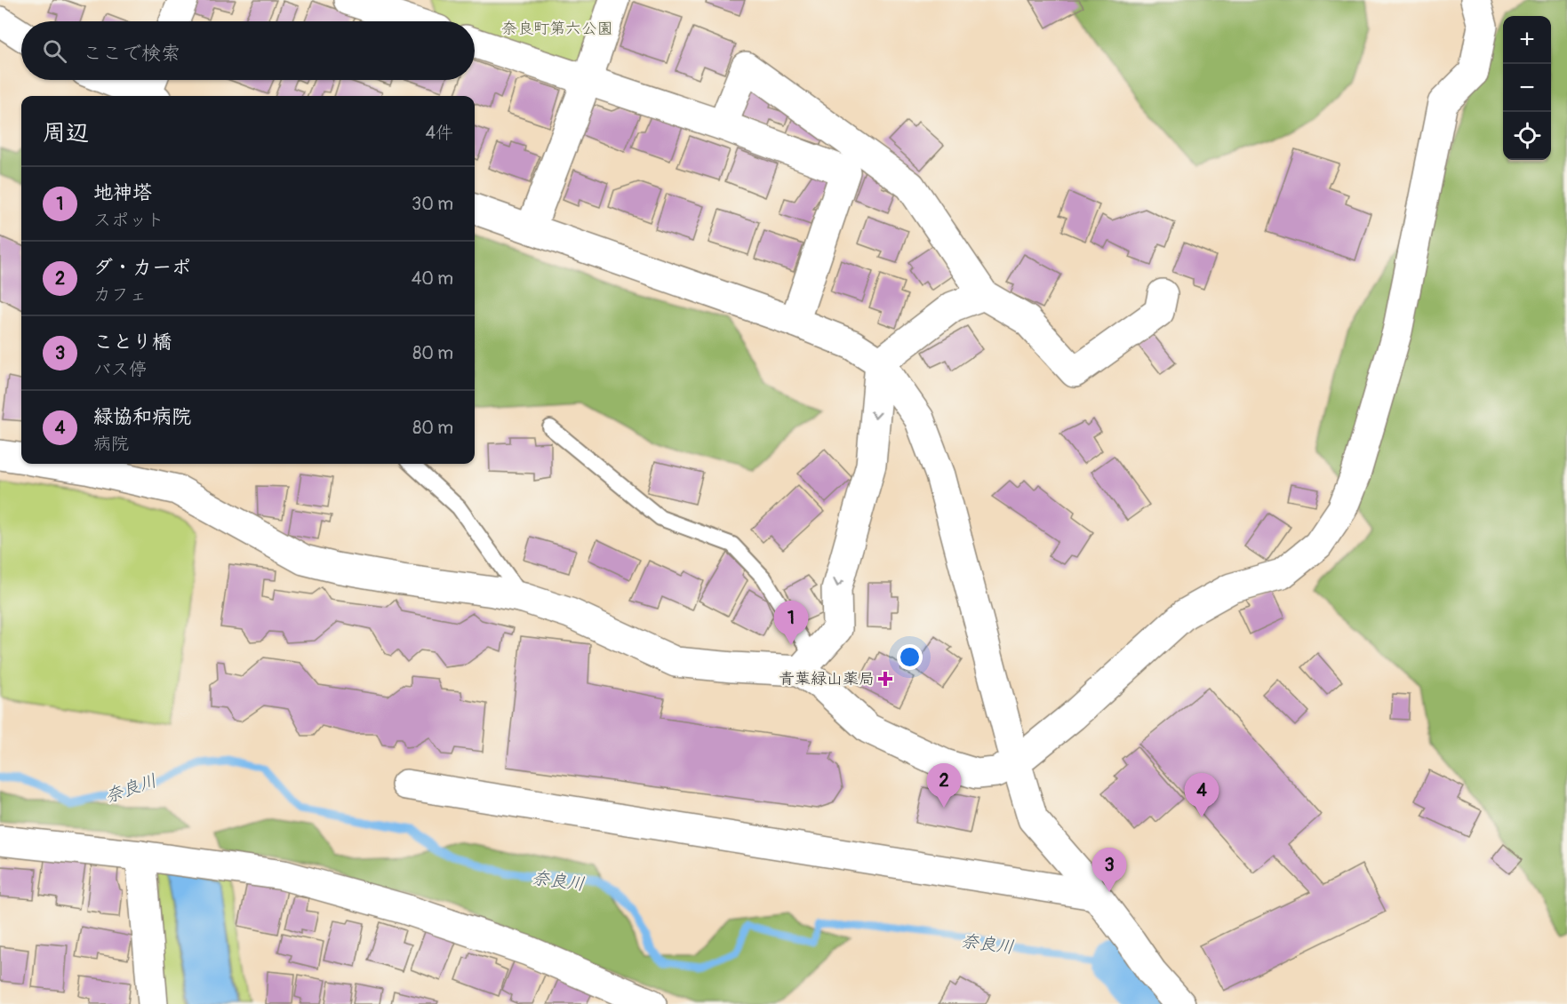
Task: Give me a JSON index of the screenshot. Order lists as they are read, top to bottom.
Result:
{
  "water": ["奈良川"],
  "parks": ["奈良町第六公園"],
  "places": {
    "health": ["青葉緑山薬局"]
  },
  "page": {
    "map_buttons": ["+", "−"],
    "search": "ここで検索",
    "heading": ["周辺", "4件"],
    "list": [
      {
        "mark": "1",
        "name": "地神塔",
        "note": "スポット",
        "value": "30 m"
      },
      {
        "mark": "2",
        "name": "ダ・カーポ",
        "note": "カフェ",
        "value": "40 m"
      },
      {
        "mark": "3",
        "name": "ことり橋",
        "note": "バス停",
        "value": "80 m"
      },
      {
        "mark": "4",
        "name": "緑協和病院",
        "note": "病院",
        "value": "80 m"
      }
    ],
    "pins": [
      "1",
      "2",
      "4",
      "3"
    ]
  }
}
